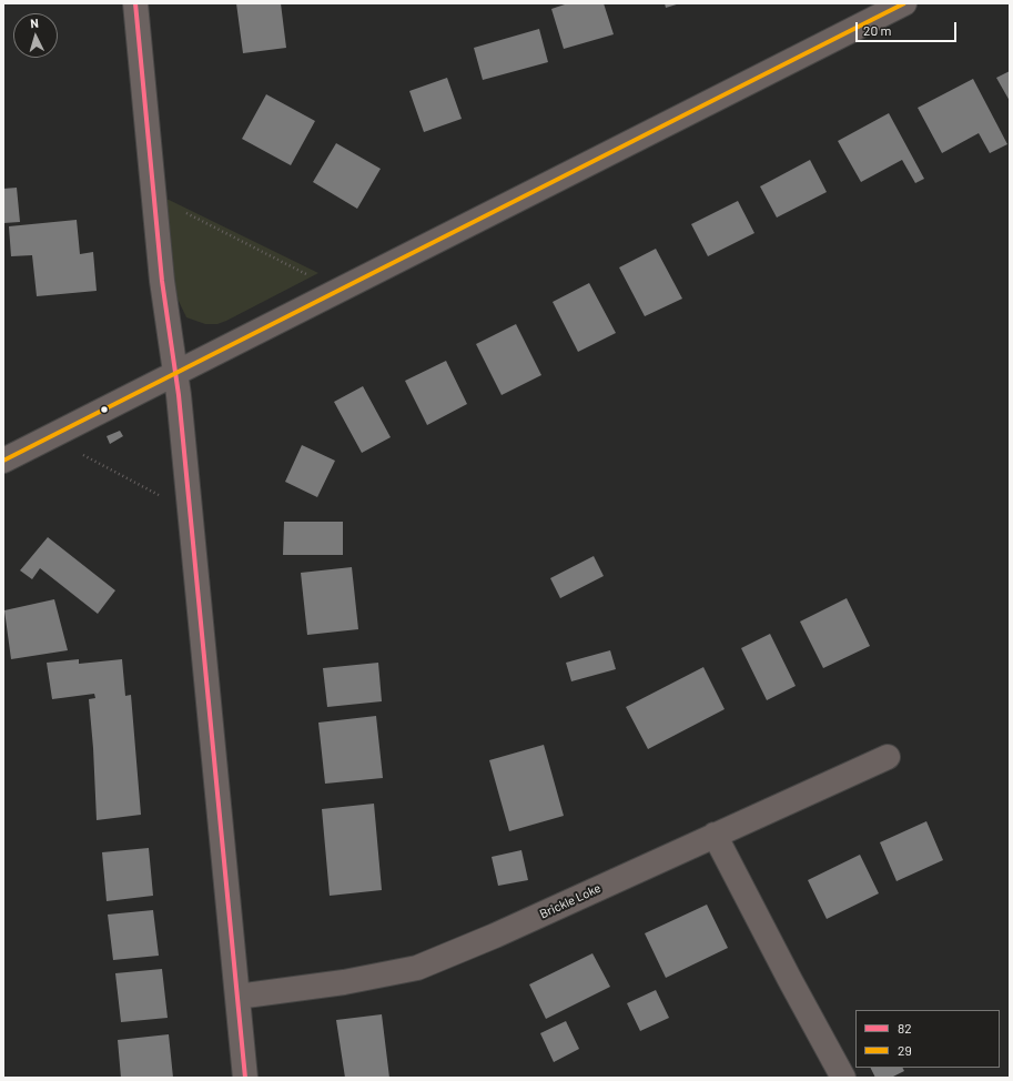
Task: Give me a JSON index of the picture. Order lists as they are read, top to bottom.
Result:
{
  "streets": {
    "street": ["Brickle Loke"]
  },
  "lines": ["transit line 82", "transit line 29"],
  "legend": ["82", "29"],
  "scale_bar": "20 m",
  "north": "top"
}
